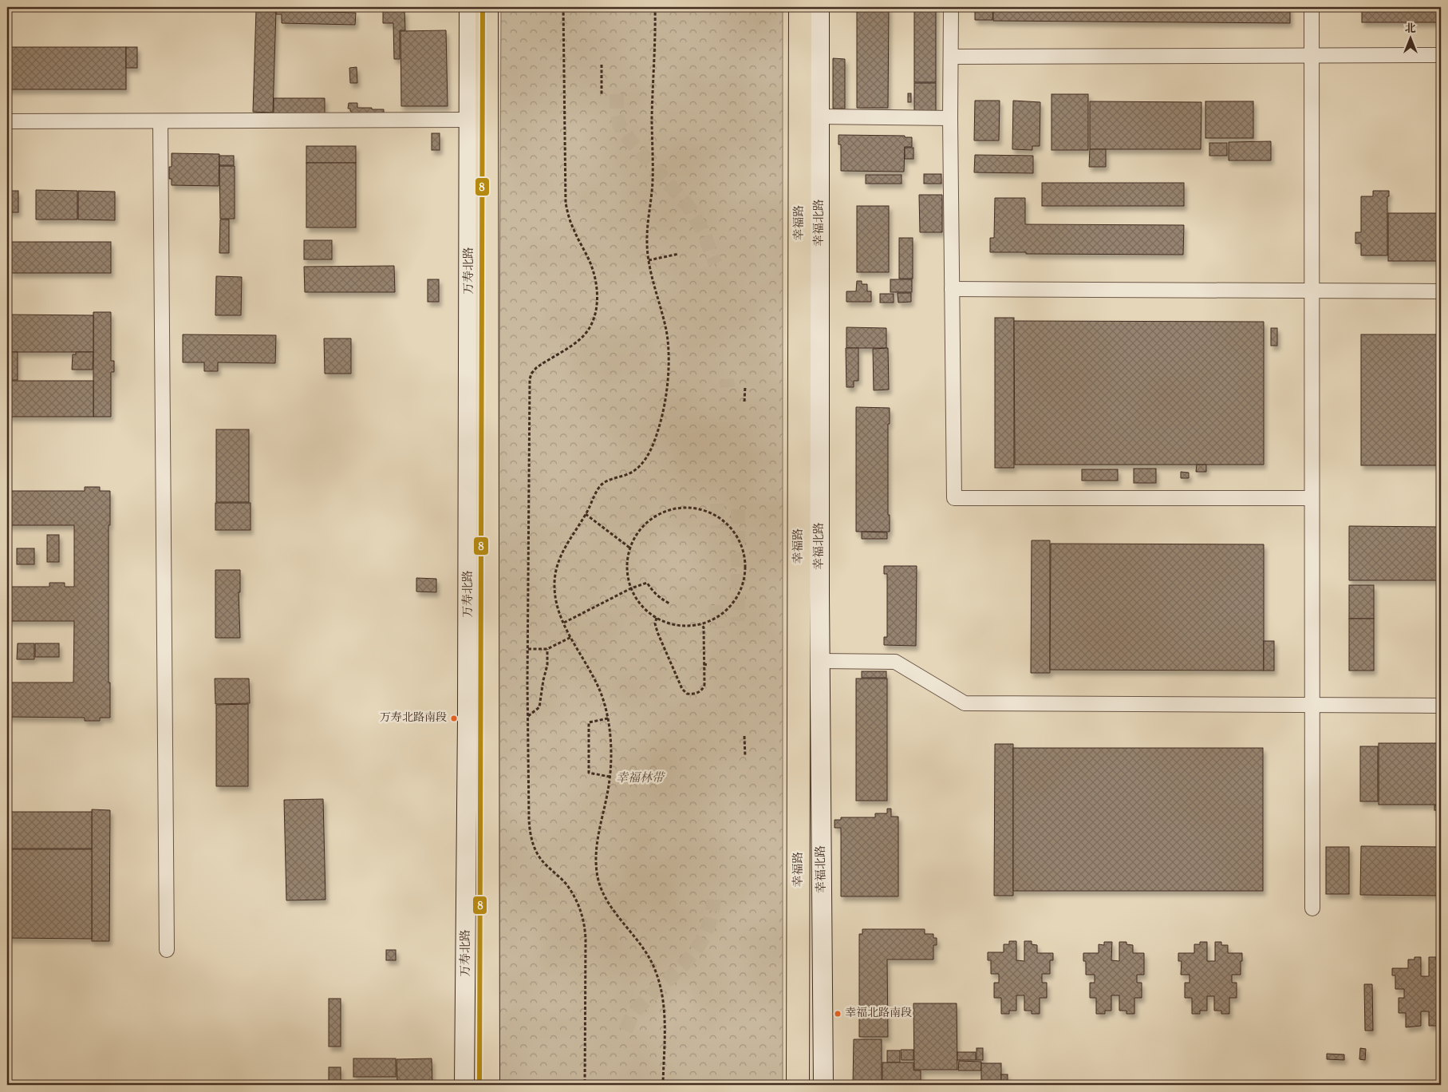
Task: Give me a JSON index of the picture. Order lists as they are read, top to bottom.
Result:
{
  "streets": {
    "main road": ["幸福路", "幸福北路", "万寿北路"]
  },
  "parks": ["幸福林带"],
  "places": ["万寿北路南段", "幸福北路南段"],
  "lines": ["transit line 8"],
  "north": "top"
}
